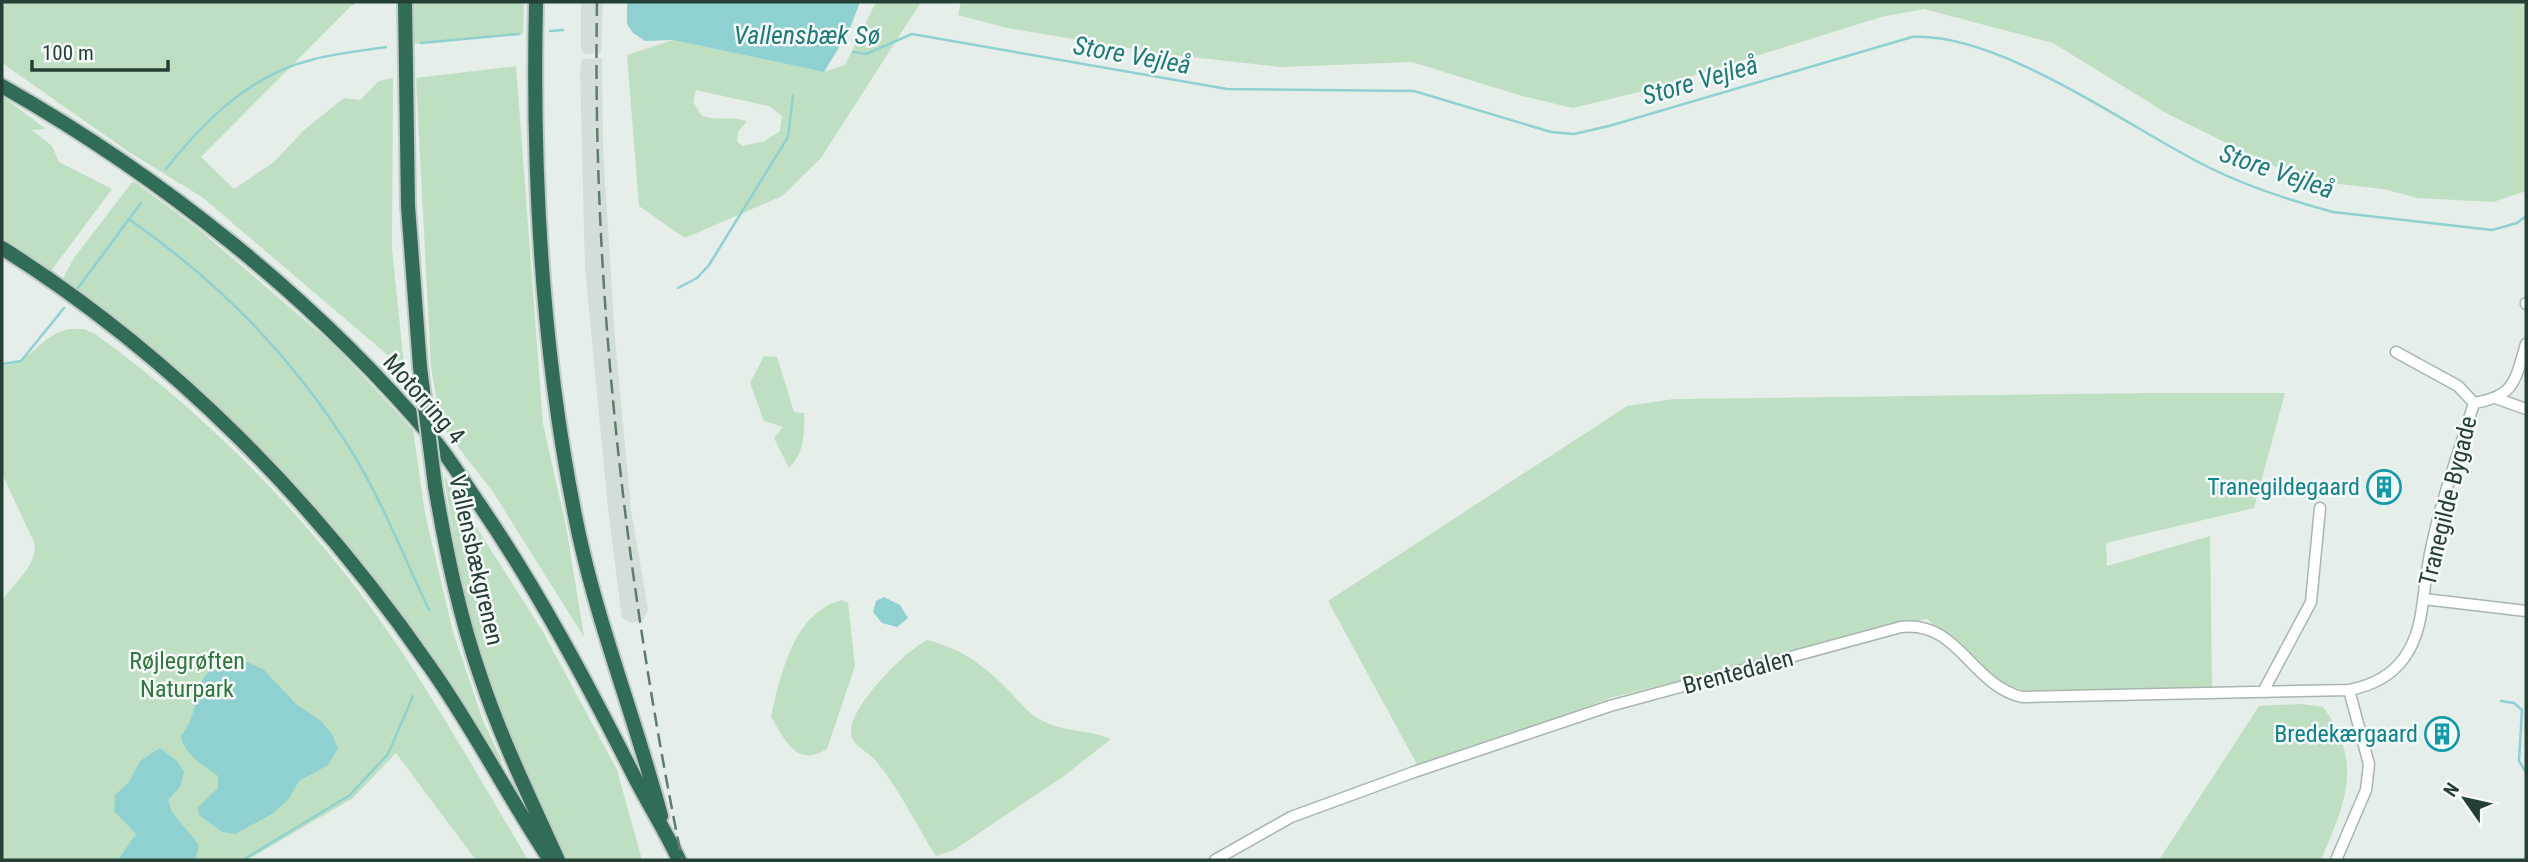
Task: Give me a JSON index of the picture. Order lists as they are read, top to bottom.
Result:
{
  "streets": {
    "highway": ["Motorring 4", "Vallensbækgrenen"],
    "street": ["Tranegilde Bygade", "Brentedalen"]
  },
  "crossings": [
    ["Tranegilde Bygade", "Brentedalen"]
  ],
  "water": ["Vallensbæk Sø", "Store Vejleå"],
  "parks": ["Røjlegrøften Naturpark"],
  "places": {
    "building": ["Tranegildegaard", "Bredekærgaard"]
  },
  "scale_bar": "100 m",
  "north": "top left"
}
